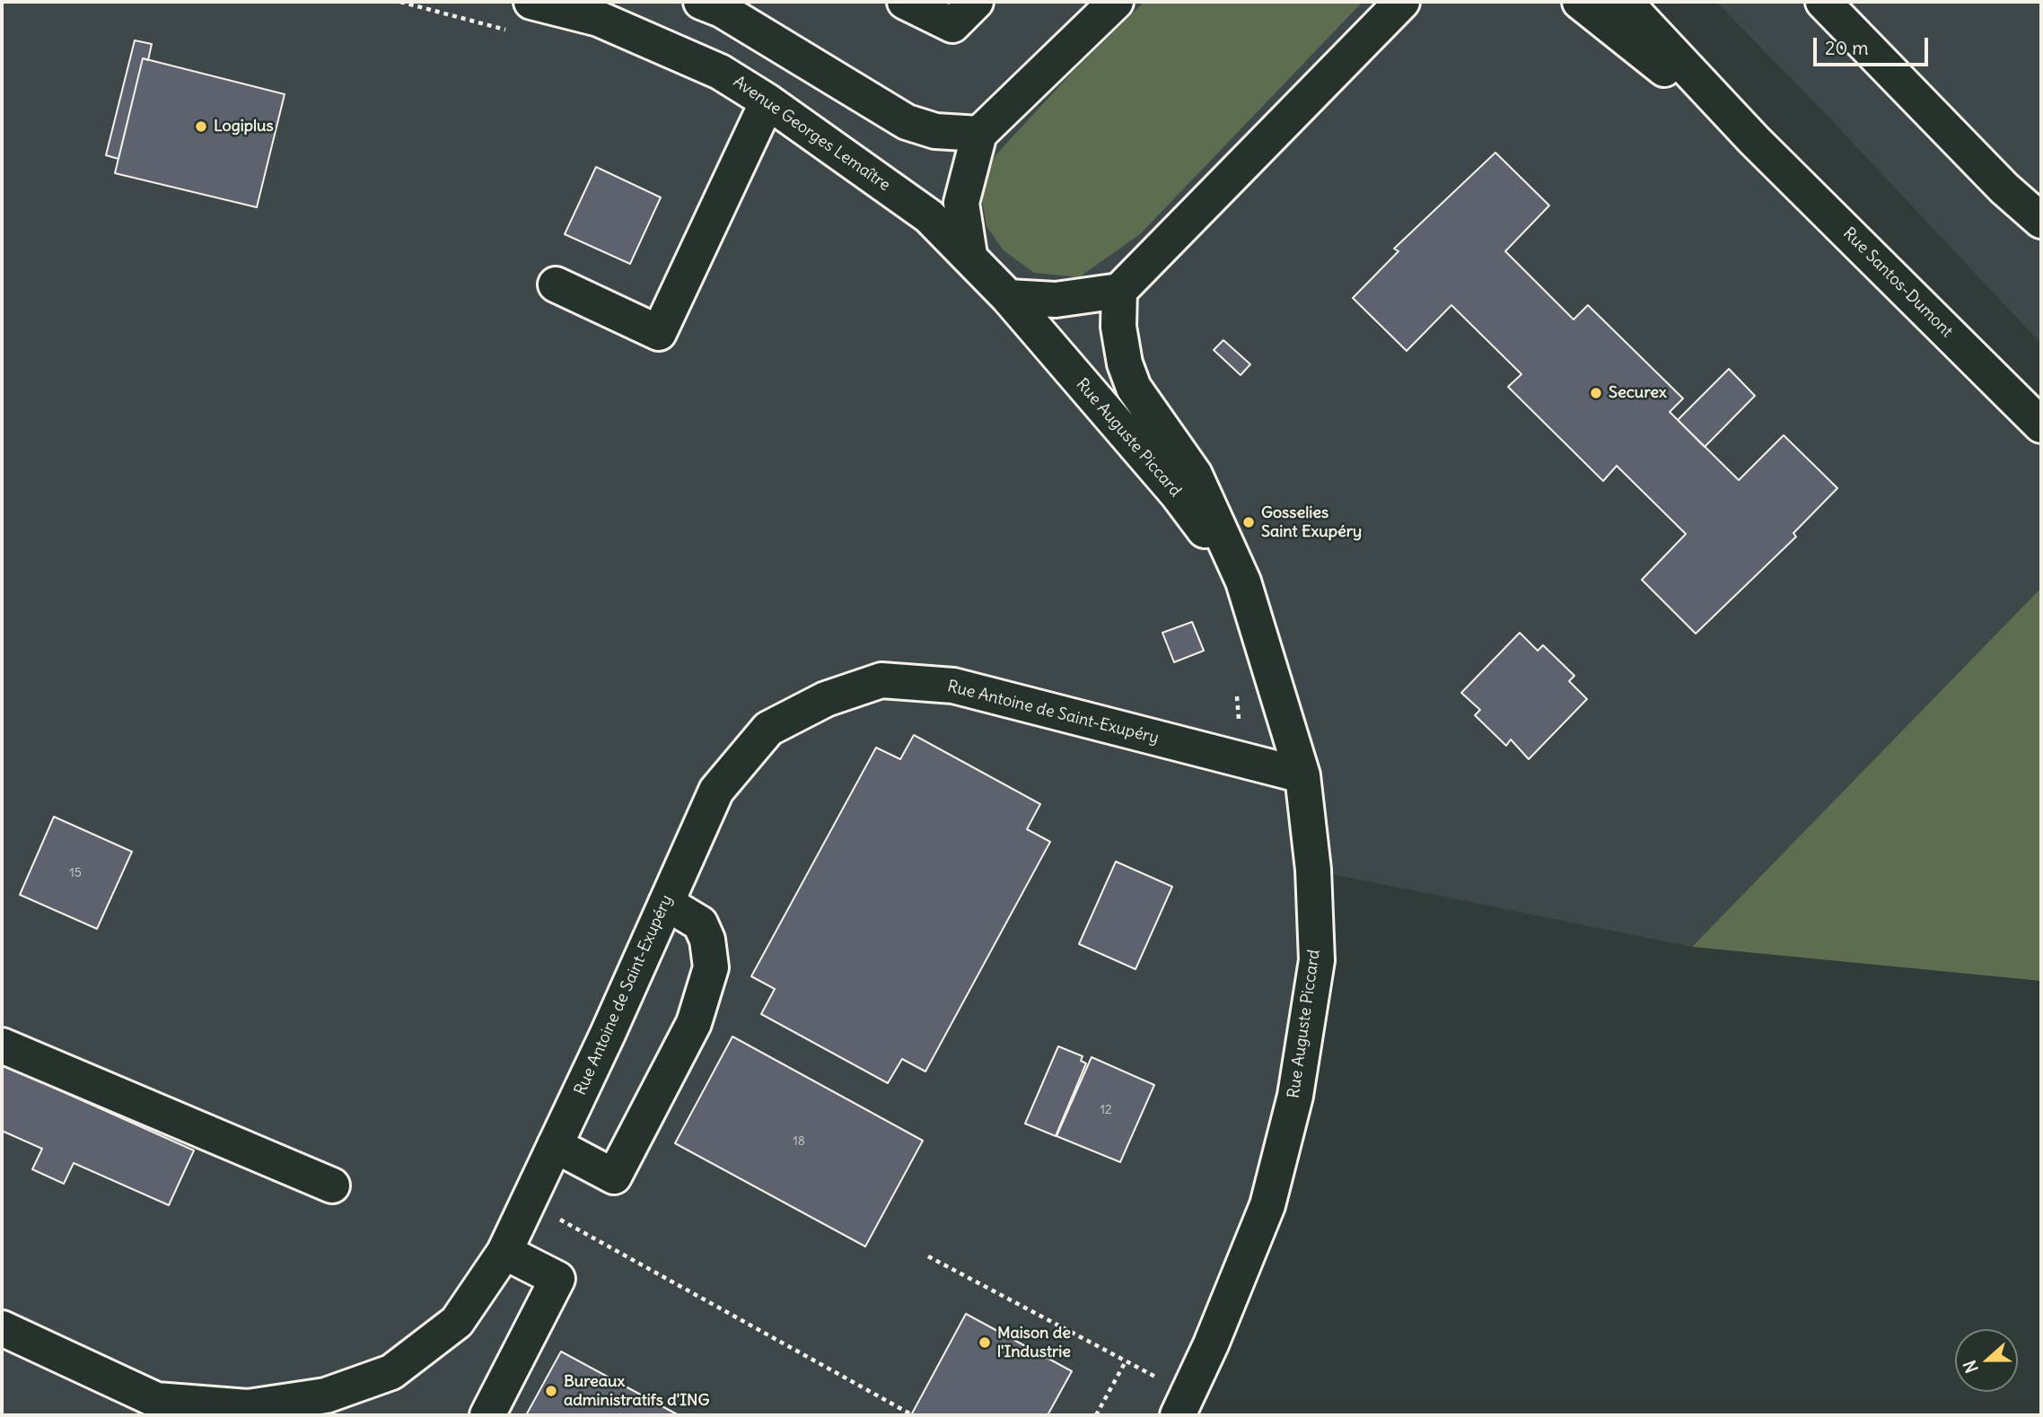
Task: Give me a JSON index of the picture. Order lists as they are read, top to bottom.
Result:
{
  "streets": {
    "street": [
      "Avenue Georges Lemaître",
      "Rue Santos-Dumont",
      "Rue Auguste Piccard",
      "Rue Antoine de Saint-Exupéry"
    ]
  },
  "crossings": [
    ["Avenue Georges Lemaître", "Rue Auguste Piccard"],
    ["Rue Auguste Piccard", "Rue Antoine de Saint-Exupéry"]
  ],
  "places": [
    "Logiplus",
    "Securex",
    "Gosselies Saint Exupéry",
    "Maison de l'Industrie",
    "Bureaux administratifs d'ING"
  ],
  "house_numbers": ["15", "12", "18"],
  "scale_bar": "20 m",
  "north": "left"
}
